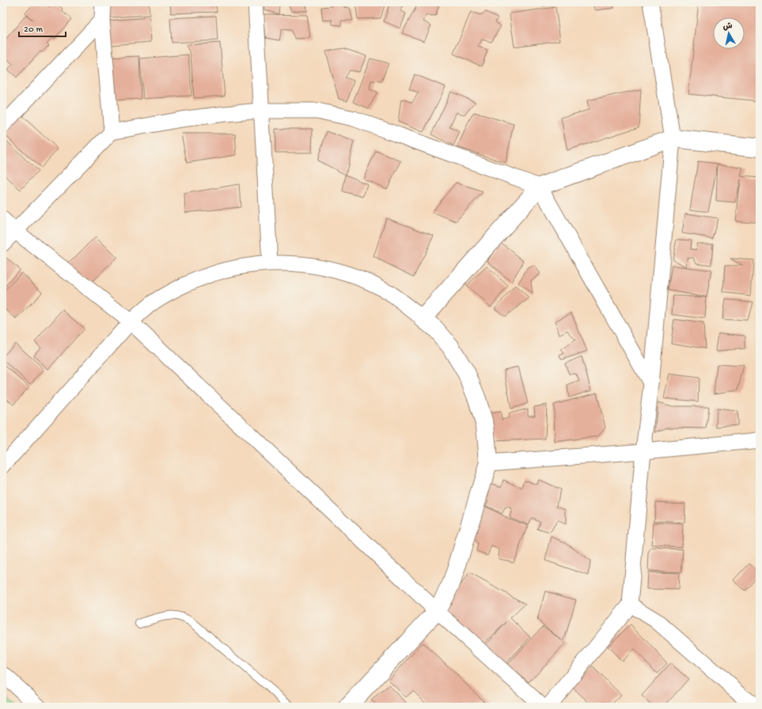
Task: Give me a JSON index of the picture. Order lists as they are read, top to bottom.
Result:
{
  "scale_bar": "20 m",
  "north": "top"
}
